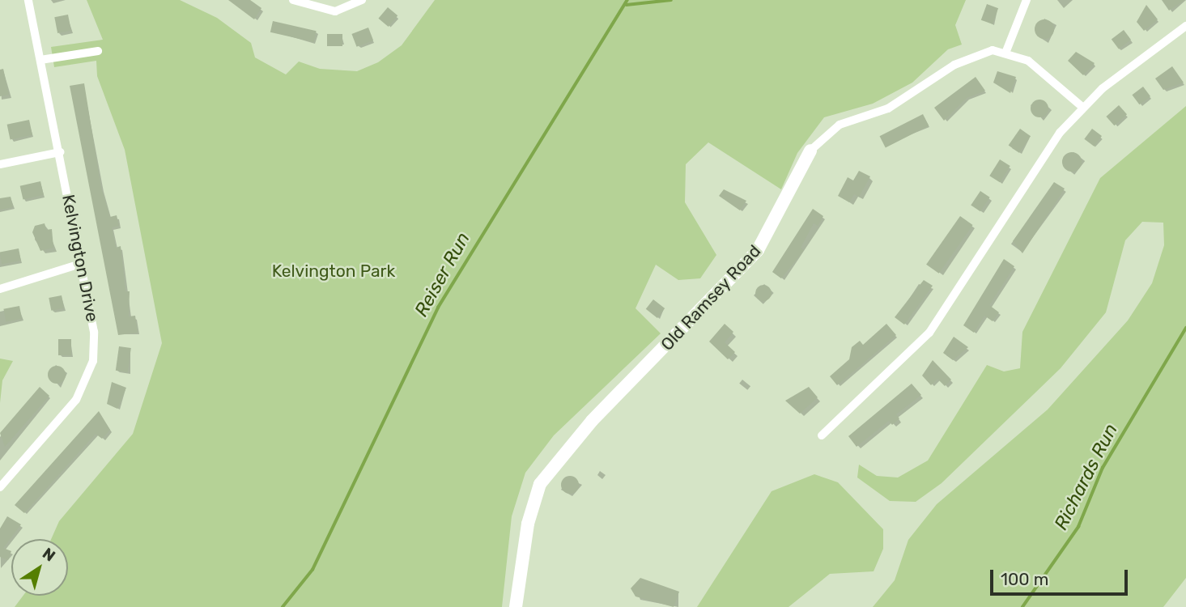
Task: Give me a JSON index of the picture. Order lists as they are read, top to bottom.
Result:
{
  "streets": {
    "street": ["Kelvington Drive", "Old Ramsey Road"]
  },
  "water": ["Reiser Run", "Richards Run"],
  "parks": ["Kelvington Park"],
  "scale_bar": "100 m",
  "north": "top right"
}
